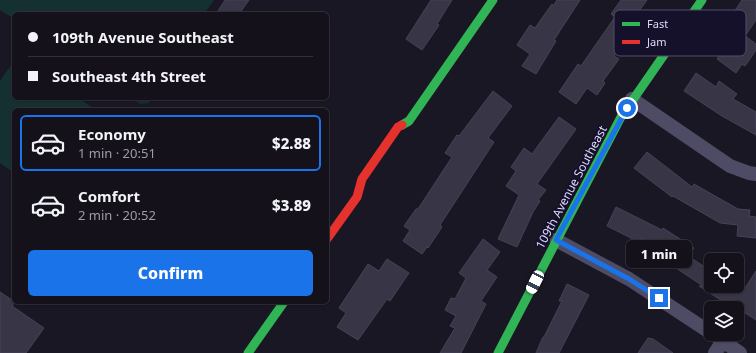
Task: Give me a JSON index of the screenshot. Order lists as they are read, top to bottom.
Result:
{
  "streets": {
    "street": ["109th Avenue Southeast"]
  },
  "legend": ["Fast", "Jam"],
  "page": {
    "banner": ["109th Avenue Southeast", "Southeast 4th Street"],
    "list": [
      {
        "name": "Economy",
        "note": "1 min · 20:51",
        "value": "$2.88"
      },
      {
        "name": "Comfort",
        "note": "2 min · 20:52",
        "value": "$3.89"
      }
    ],
    "bubble": "1 min",
    "buttons": "Confirm"
  }
}
